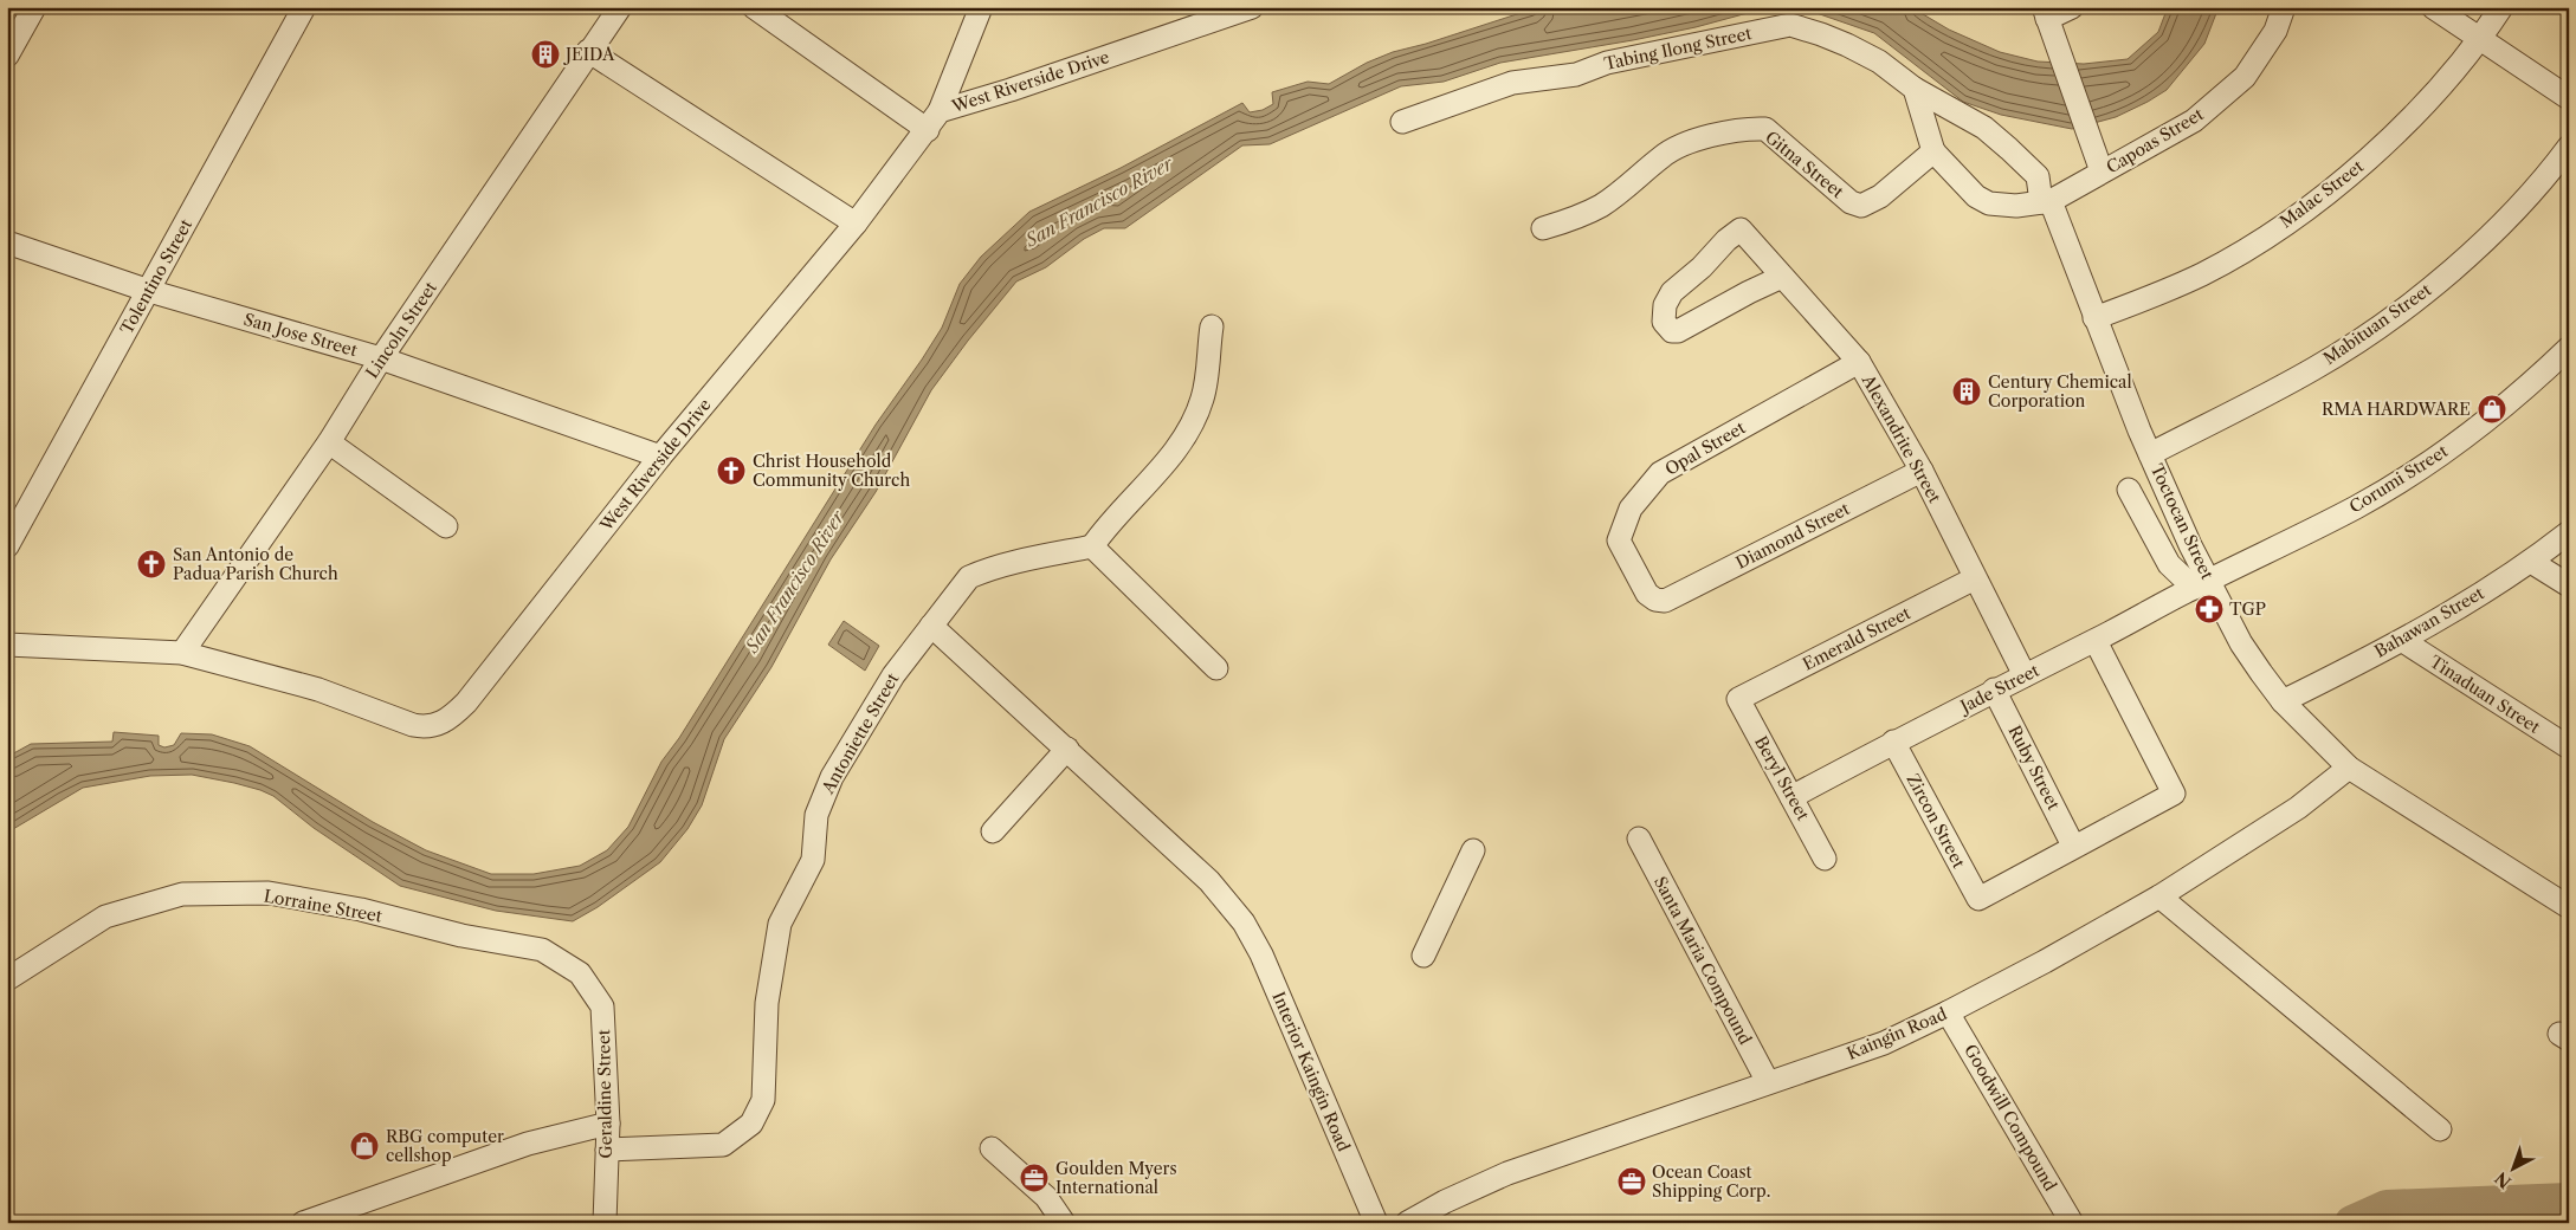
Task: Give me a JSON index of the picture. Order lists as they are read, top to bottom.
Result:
{
  "streets": {
    "street": [
      "Tabing Ilong Street",
      "West Riverside Drive",
      "Capoas Street",
      "Gitna Street",
      "Malac Street",
      "Tolentino Street",
      "Mabituan Street",
      "Lincoln Street",
      "San Jose Street",
      "Alexandrite Street",
      "Opal Street",
      "Corumi Street",
      "Toctocan Street",
      "Diamond Street",
      "Bahawan Street",
      "Emerald Street",
      "Jade Street",
      "Tinaduan Street",
      "Antoniette Street",
      "Ruby Street",
      "Beryl Street",
      "Zircon Street",
      "Lorraine Street",
      "Santa Maria Compound",
      "Kaingin Road",
      "Interior Kaingin Road",
      "Geraldine Street",
      "Goodwill Compound"
    ]
  },
  "crossings": [
    ["Tabing Ilong Street", "Capoas Street"],
    ["Tabing Ilong Street", "Toctocan Street"],
    ["West Riverside Drive", "Lincoln Street"],
    ["West Riverside Drive", "San Jose Street"],
    ["Capoas Street", "Toctocan Street"],
    ["Malac Street", "Toctocan Street"],
    ["Tolentino Street", "San Jose Street"],
    ["Mabituan Street", "Toctocan Street"],
    ["Lincoln Street", "San Jose Street"],
    ["Alexandrite Street", "Opal Street"],
    ["Alexandrite Street", "Diamond Street"],
    ["Alexandrite Street", "Emerald Street"],
    ["Alexandrite Street", "Jade Street"],
    ["Opal Street", "Diamond Street"],
    ["Corumi Street", "Toctocan Street"],
    ["Corumi Street", "Jade Street"],
    ["Toctocan Street", "Bahawan Street"],
    ["Toctocan Street", "Jade Street"],
    ["Toctocan Street", "Kaingin Road"],
    ["Bahawan Street", "Tinaduan Street"],
    ["Emerald Street", "Beryl Street"],
    ["Jade Street", "Ruby Street"],
    ["Jade Street", "Beryl Street"],
    ["Jade Street", "Zircon Street"],
    ["Antoniette Street", "Interior Kaingin Road"],
    ["Antoniette Street", "Geraldine Street"],
    ["Ruby Street", "Zircon Street"],
    ["Lorraine Street", "Geraldine Street"],
    ["Santa Maria Compound", "Kaingin Road"],
    ["Kaingin Road", "Goodwill Compound"]
  ],
  "water": ["San Francisco River"],
  "places": {
    "building": ["JEIDA", "Century Chemical Corporation"],
    "shop": ["RMA HARDWARE", "RBG computer cellshop"],
    "church": ["Christ Household Community Church", "San Antonio de Padua Parish Church"],
    "pharmacy": ["TGP"],
    "office": ["Goulden Myers International", "Ocean Coast Shipping Corp."]
  },
  "north": "bottom left"
}
